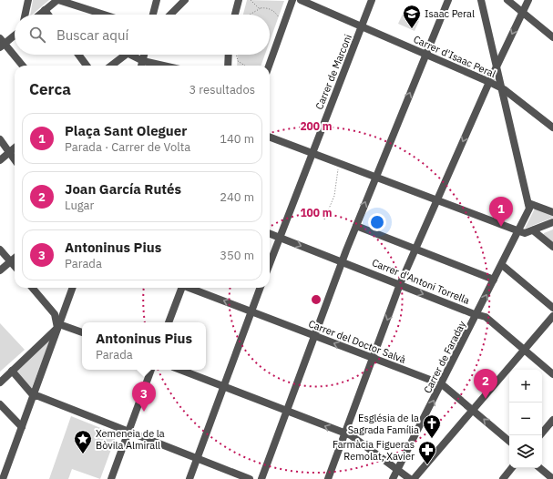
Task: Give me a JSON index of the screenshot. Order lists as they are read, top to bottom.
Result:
{
  "streets": {
    "street": [
      "Carrer d'Isaac Peral",
      "Carrer de Marconi",
      "Carrer d'Antoni Torrella",
      "Carrer del Doctor Salvà",
      "Carrer de Faraday"
    ]
  },
  "crossings": [
    ["Carrer d'Isaac Peral", "Carrer de Marconi"],
    ["Carrer de Marconi", "Carrer d'Antoni Torrella"],
    ["Carrer d'Antoni Torrella", "Carrer de Faraday"],
    ["Carrer del Doctor Salvà", "Carrer de Faraday"]
  ],
  "one_way": ["Carrer del Doctor Salvà"],
  "places": {
    "school or university": ["Isaac Peral"],
    "church": ["Església de la Sagrada Família"],
    "place": ["Xemeneia de la Bòvila Almirall"],
    "pharmacy": ["Farmàcia Figueras Remolat, Xavier"]
  },
  "page": {
    "search": "Buscar aquí",
    "heading": ["Cerca", "3 resultados"],
    "list": [
      {
        "mark": "1",
        "name": "Plaça Sant Oleguer",
        "note": "Parada · Carrer de Volta",
        "value": "140 m"
      },
      {
        "mark": "2",
        "name": "Joan García Rutés",
        "note": "Lugar",
        "value": "240 m"
      },
      {
        "mark": "3",
        "name": "Antoninus Pius",
        "note": "Parada",
        "value": "350 m"
      }
    ],
    "pins": ["1", "2", "3"],
    "popup": ["Antoninus Pius", "Parada"],
    "map_buttons": ["+", "−"]
  },
  "rings": ["200 m", "100 m"]
}
